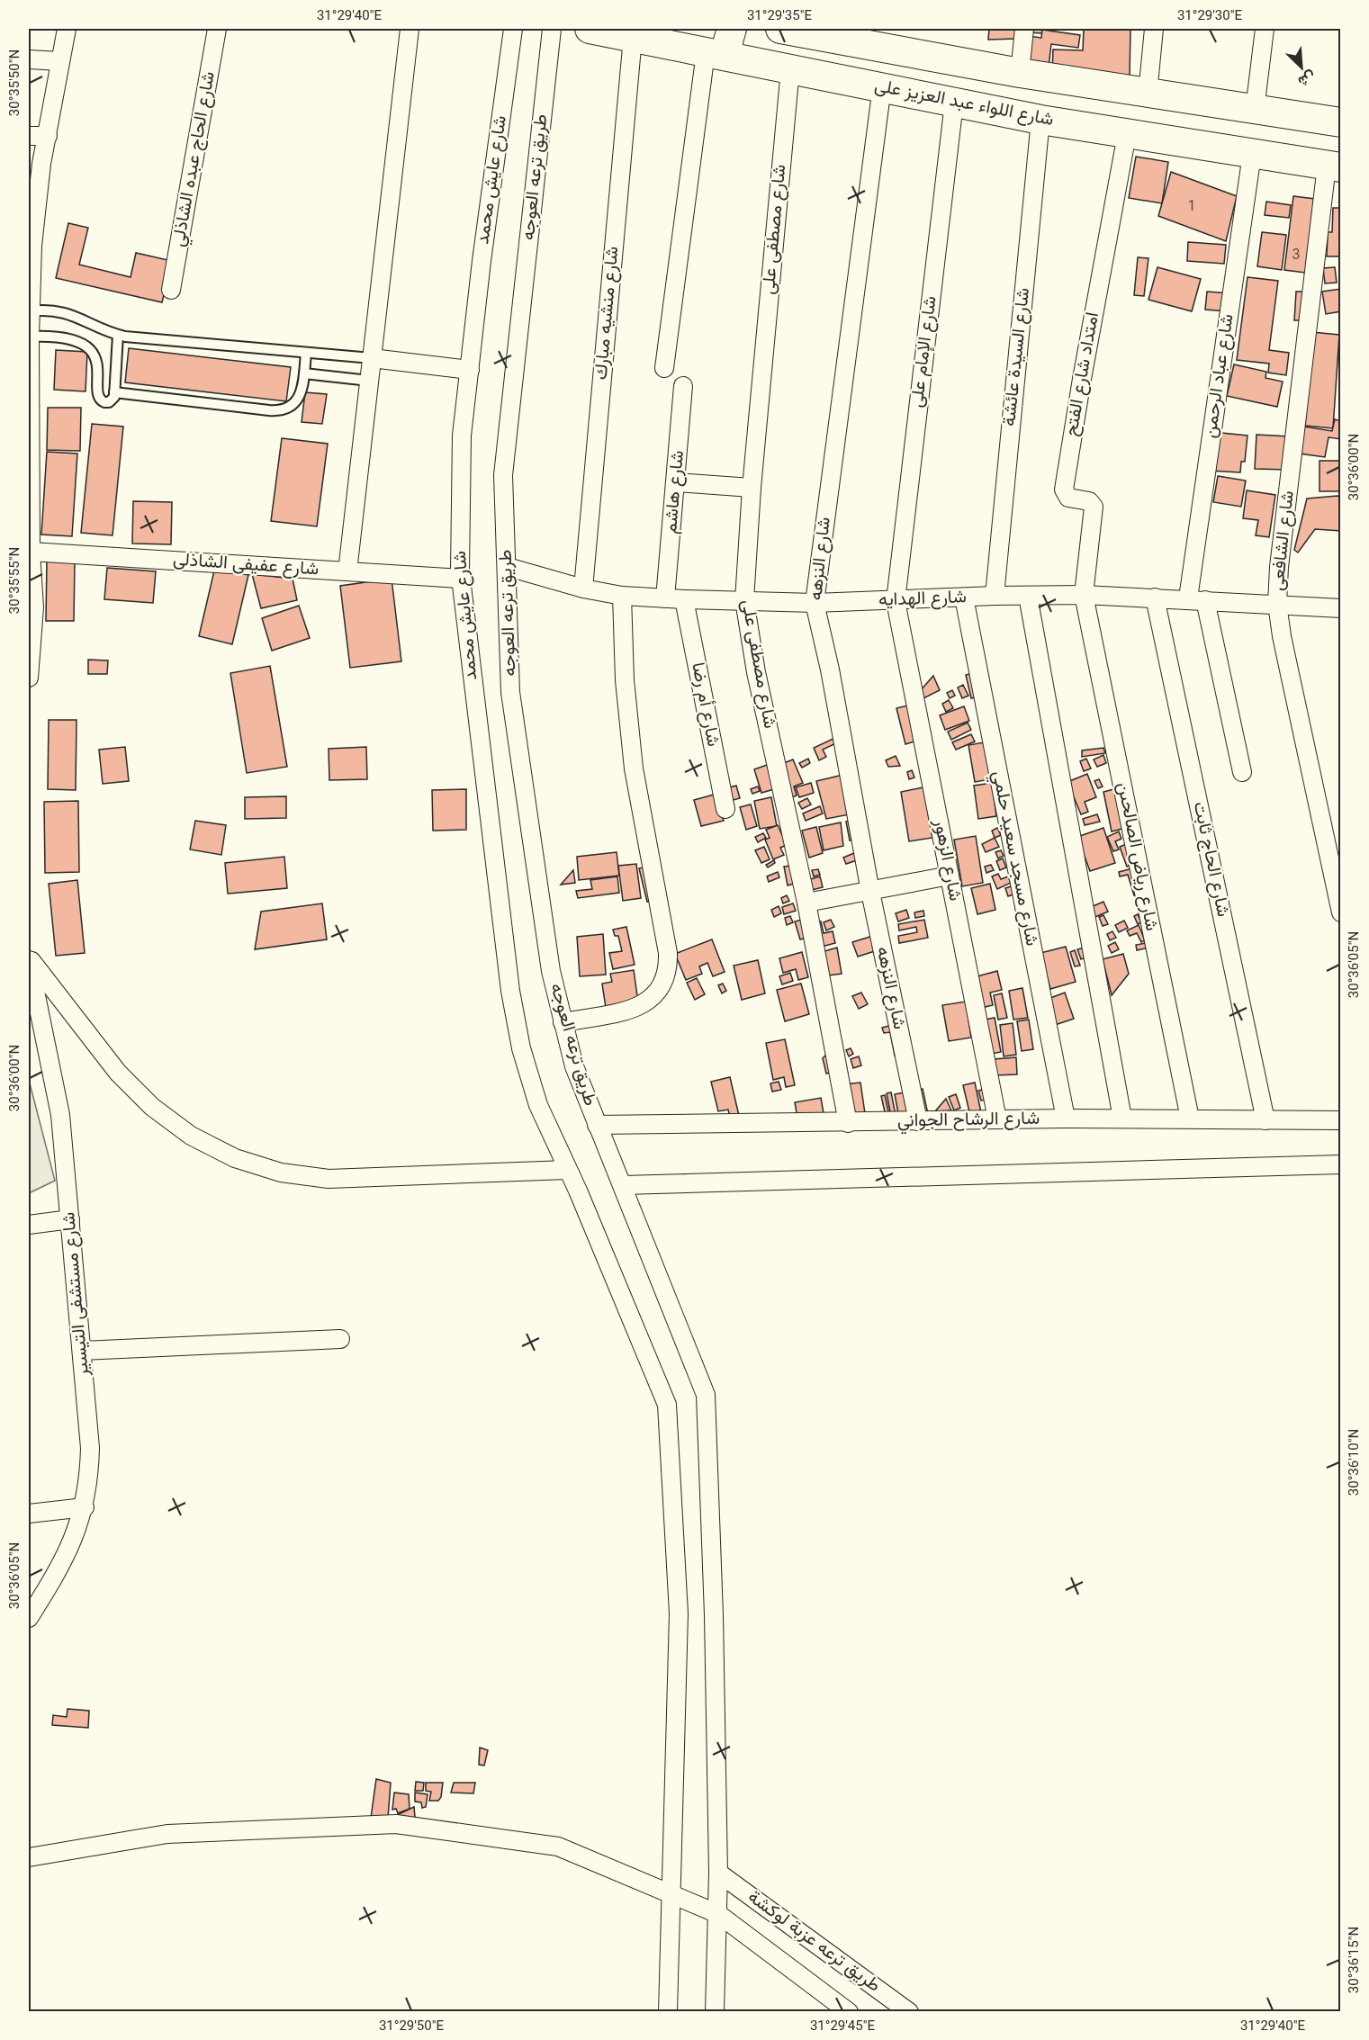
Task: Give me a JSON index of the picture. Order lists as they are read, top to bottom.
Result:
{
  "streets": {
    "main road": ["شارع اللواء عبد العزيز على"],
    "street": [
      "شارع الحاج عبده الشاذلي",
      "طريق ترعه العوجه",
      "شارع عايش محمد",
      "شارع مصطفى على",
      "شارع منشيه مبارك",
      "شارع الإمام على",
      "شارع السيدة عائشة",
      "امتداد شارع الفتح",
      "شارع عباد الرحمن",
      "شارع هاشم",
      "شارع الشافعى",
      "شارع النزهه",
      "شارع عفيفى الشاذلى",
      "شارع الهدايه",
      "شارع أم رضا",
      "شارع رياض الصالحىن",
      "شارع مسجد سعيد حلمي",
      "شارع الحاج ثابت",
      "شارع الزهور",
      "شارع الرشاح الجواني",
      "شارع مستشفى التيسير",
      "طريق ترعه عزبة لوكشة"
    ]
  },
  "crossings": [
    ["شارع اللواء عبد العزيز على", "شارع مصطفى على"],
    ["شارع اللواء عبد العزيز على", "شارع منشيه مبارك"],
    ["شارع اللواء عبد العزيز على", "شارع الإمام على"],
    ["شارع اللواء عبد العزيز على", "شارع السيدة عائشة"],
    ["شارع اللواء عبد العزيز على", "امتداد شارع الفتح"],
    ["شارع اللواء عبد العزيز على", "شارع عباد الرحمن"],
    ["شارع اللواء عبد العزيز على", "شارع الشافعى"],
    ["شارع اللواء عبد العزيز على", "شارع النزهه"],
    ["طريق ترعه العوجه", "شارع الهدايه"],
    ["طريق ترعه العوجه", "شارع الرشاح الجواني"],
    ["طريق ترعه العوجه", "طريق ترعه عزبة لوكشة"],
    ["شارع عايش محمد", "شارع عفيفى الشاذلى"],
    ["شارع عايش محمد", "طريق ترعه عزبة لوكشة"],
    ["شارع مصطفى على", "شارع الهدايه"],
    ["شارع مصطفى على", "شارع الرشاح الجواني"],
    ["شارع منشيه مبارك", "شارع الهدايه"],
    ["شارع الإمام على", "شارع الهدايه"],
    ["شارع الإمام على", "شارع الزهور"],
    ["شارع السيدة عائشة", "شارع الهدايه"],
    ["امتداد شارع الفتح", "شارع الهدايه"],
    ["امتداد شارع الفتح", "شارع رياض الصالحىن"],
    ["شارع عباد الرحمن", "شارع الهدايه"],
    ["شارع هاشم", "شارع الهدايه"],
    ["شارع الشافعى", "شارع الهدايه"],
    ["شارع النزهه", "شارع الهدايه"],
    ["شارع النزهه", "شارع الرشاح الجواني"],
    ["شارع الهدايه", "شارع أم رضا"],
    ["شارع الهدايه", "شارع رياض الصالحىن"],
    ["شارع الهدايه", "شارع مسجد سعيد حلمي"],
    ["شارع الهدايه", "شارع الحاج ثابت"],
    ["شارع الهدايه", "شارع الزهور"],
    ["شارع رياض الصالحىن", "شارع الرشاح الجواني"],
    ["شارع مسجد سعيد حلمي", "شارع الرشاح الجواني"],
    ["شارع الحاج ثابت", "شارع الرشاح الجواني"],
    ["شارع الزهور", "شارع الرشاح الجواني"]
  ],
  "house_numbers": ["1", "3"],
  "north": "bottom right",
  "coordinates": [
    "31°29'40\"E",
    "31°29'35\"E",
    "31°29'30\"E",
    "30°35'50\"N",
    "30°36'00\"N",
    "30°35'55\"N",
    "30°36'05\"N",
    "30°36'10\"N",
    "30°36'15\"N",
    "31°29'50\"E",
    "31°29'45\"E"
  ]
}
